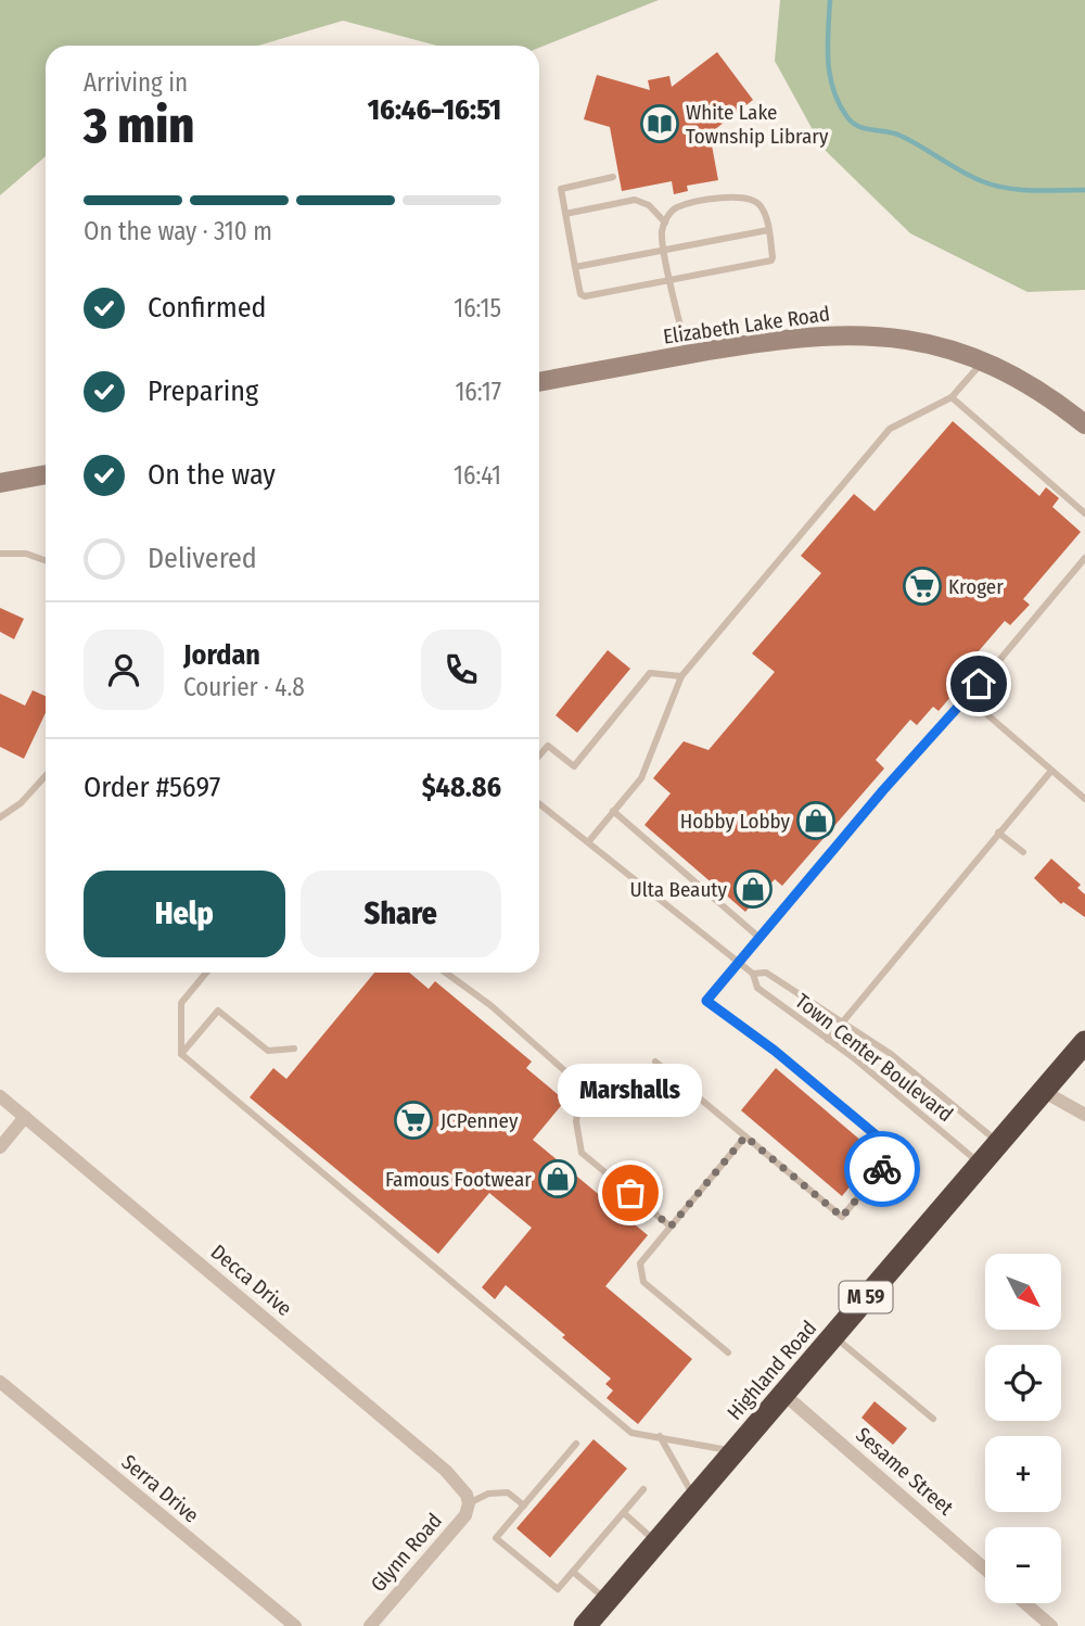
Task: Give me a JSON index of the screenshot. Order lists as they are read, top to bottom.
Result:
{
  "streets": {
    "highway": ["M 59", "Highland Road"],
    "street": [
      "Elizabeth Lake Road",
      "Decca Drive",
      "Sesame Street",
      "Serra Drive",
      "Glynn Road"
    ],
    "lane": ["Town Center Boulevard"]
  },
  "crossings": [
    ["Town Center Boulevard", "Highland Road"],
    ["Decca Drive", "Glynn Road"],
    ["Highland Road", "Sesame Street"]
  ],
  "places": {
    "library": ["White Lake Township Library"],
    "supermarket": ["Kroger", "JCPenney"],
    "shop": ["Hobby Lobby", "Ulta Beauty", "Famous Footwear"],
    "other": ["Marshalls"]
  },
  "north": "bottom right",
  "page": {
    "heading": ["3 min", "Arriving in", "16:46–16:51"],
    "panel": [
      "Jordan",
      "Courier · 4.8",
      "Order #5697",
      "$48.86"
    ],
    "bar": "On the way · 310 m",
    "list": [
      ["Confirmed", "16:15"],
      ["Preparing", "16:17"],
      ["On the way", "16:41"],
      "Delivered"
    ],
    "buttons": ["Help", "Share"],
    "bubble": "Marshalls",
    "map_buttons": ["+", "−"]
  }
}
